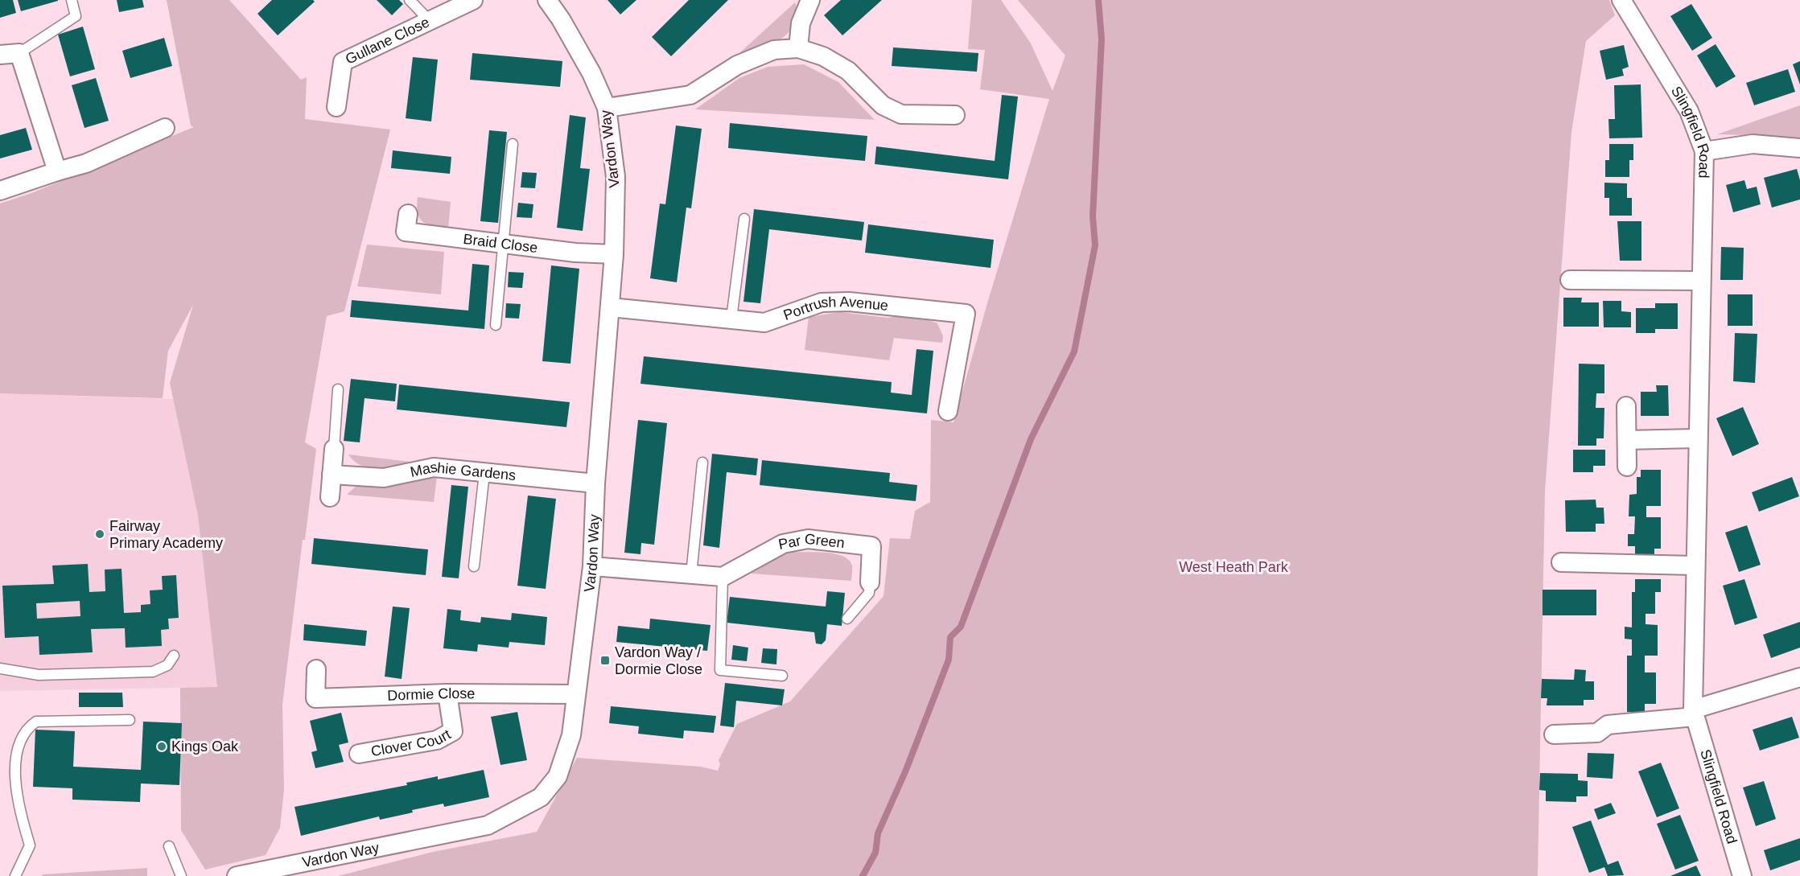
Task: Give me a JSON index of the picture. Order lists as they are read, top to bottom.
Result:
{
  "streets": {
    "street": [
      "Gullane Close",
      "Slingfield Road",
      "Vardon Way",
      "Braid Close",
      "Portrush Avenue",
      "Mashie Gardens",
      "Par Green",
      "Dormie Close",
      "Clover Court"
    ]
  },
  "crossings": [
    ["Vardon Way", "Braid Close"],
    ["Vardon Way", "Portrush Avenue"],
    ["Vardon Way", "Mashie Gardens"],
    ["Vardon Way", "Dormie Close"],
    ["Dormie Close", "Clover Court"]
  ],
  "parks": ["West Heath Park"],
  "places": {
    "other": ["Fairway Primary Academy", "Kings Oak"],
    "transit": ["Vardon Way / Dormie Close"]
  }
}
